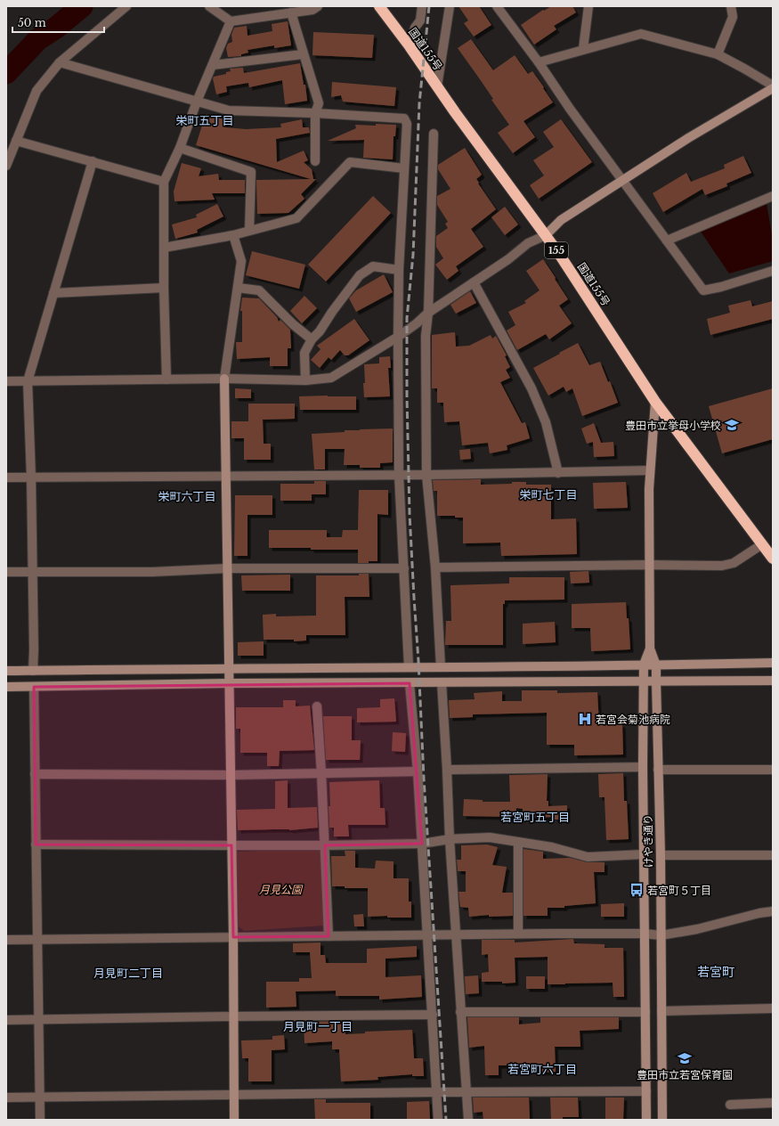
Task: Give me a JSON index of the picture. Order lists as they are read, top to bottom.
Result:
{
  "streets": {
    "highway": ["国道155号", "155"],
    "street": ["けやき通り"]
  },
  "districts": [
    "栄町五丁目",
    "栄町七丁目",
    "栄町六丁目",
    "若宮町五丁目",
    "若宮町",
    "月見町二丁目",
    "月見町一丁目",
    "若宮町六丁目"
  ],
  "parks": ["月見公園"],
  "places": {
    "school or university": ["豊田市立挙母小学校", "豊田市立若宮保育園"],
    "hospital": ["若宮会菊池病院"],
    "bus stop": ["若宮町５丁目"]
  },
  "scale_bar": "50 m"
}
